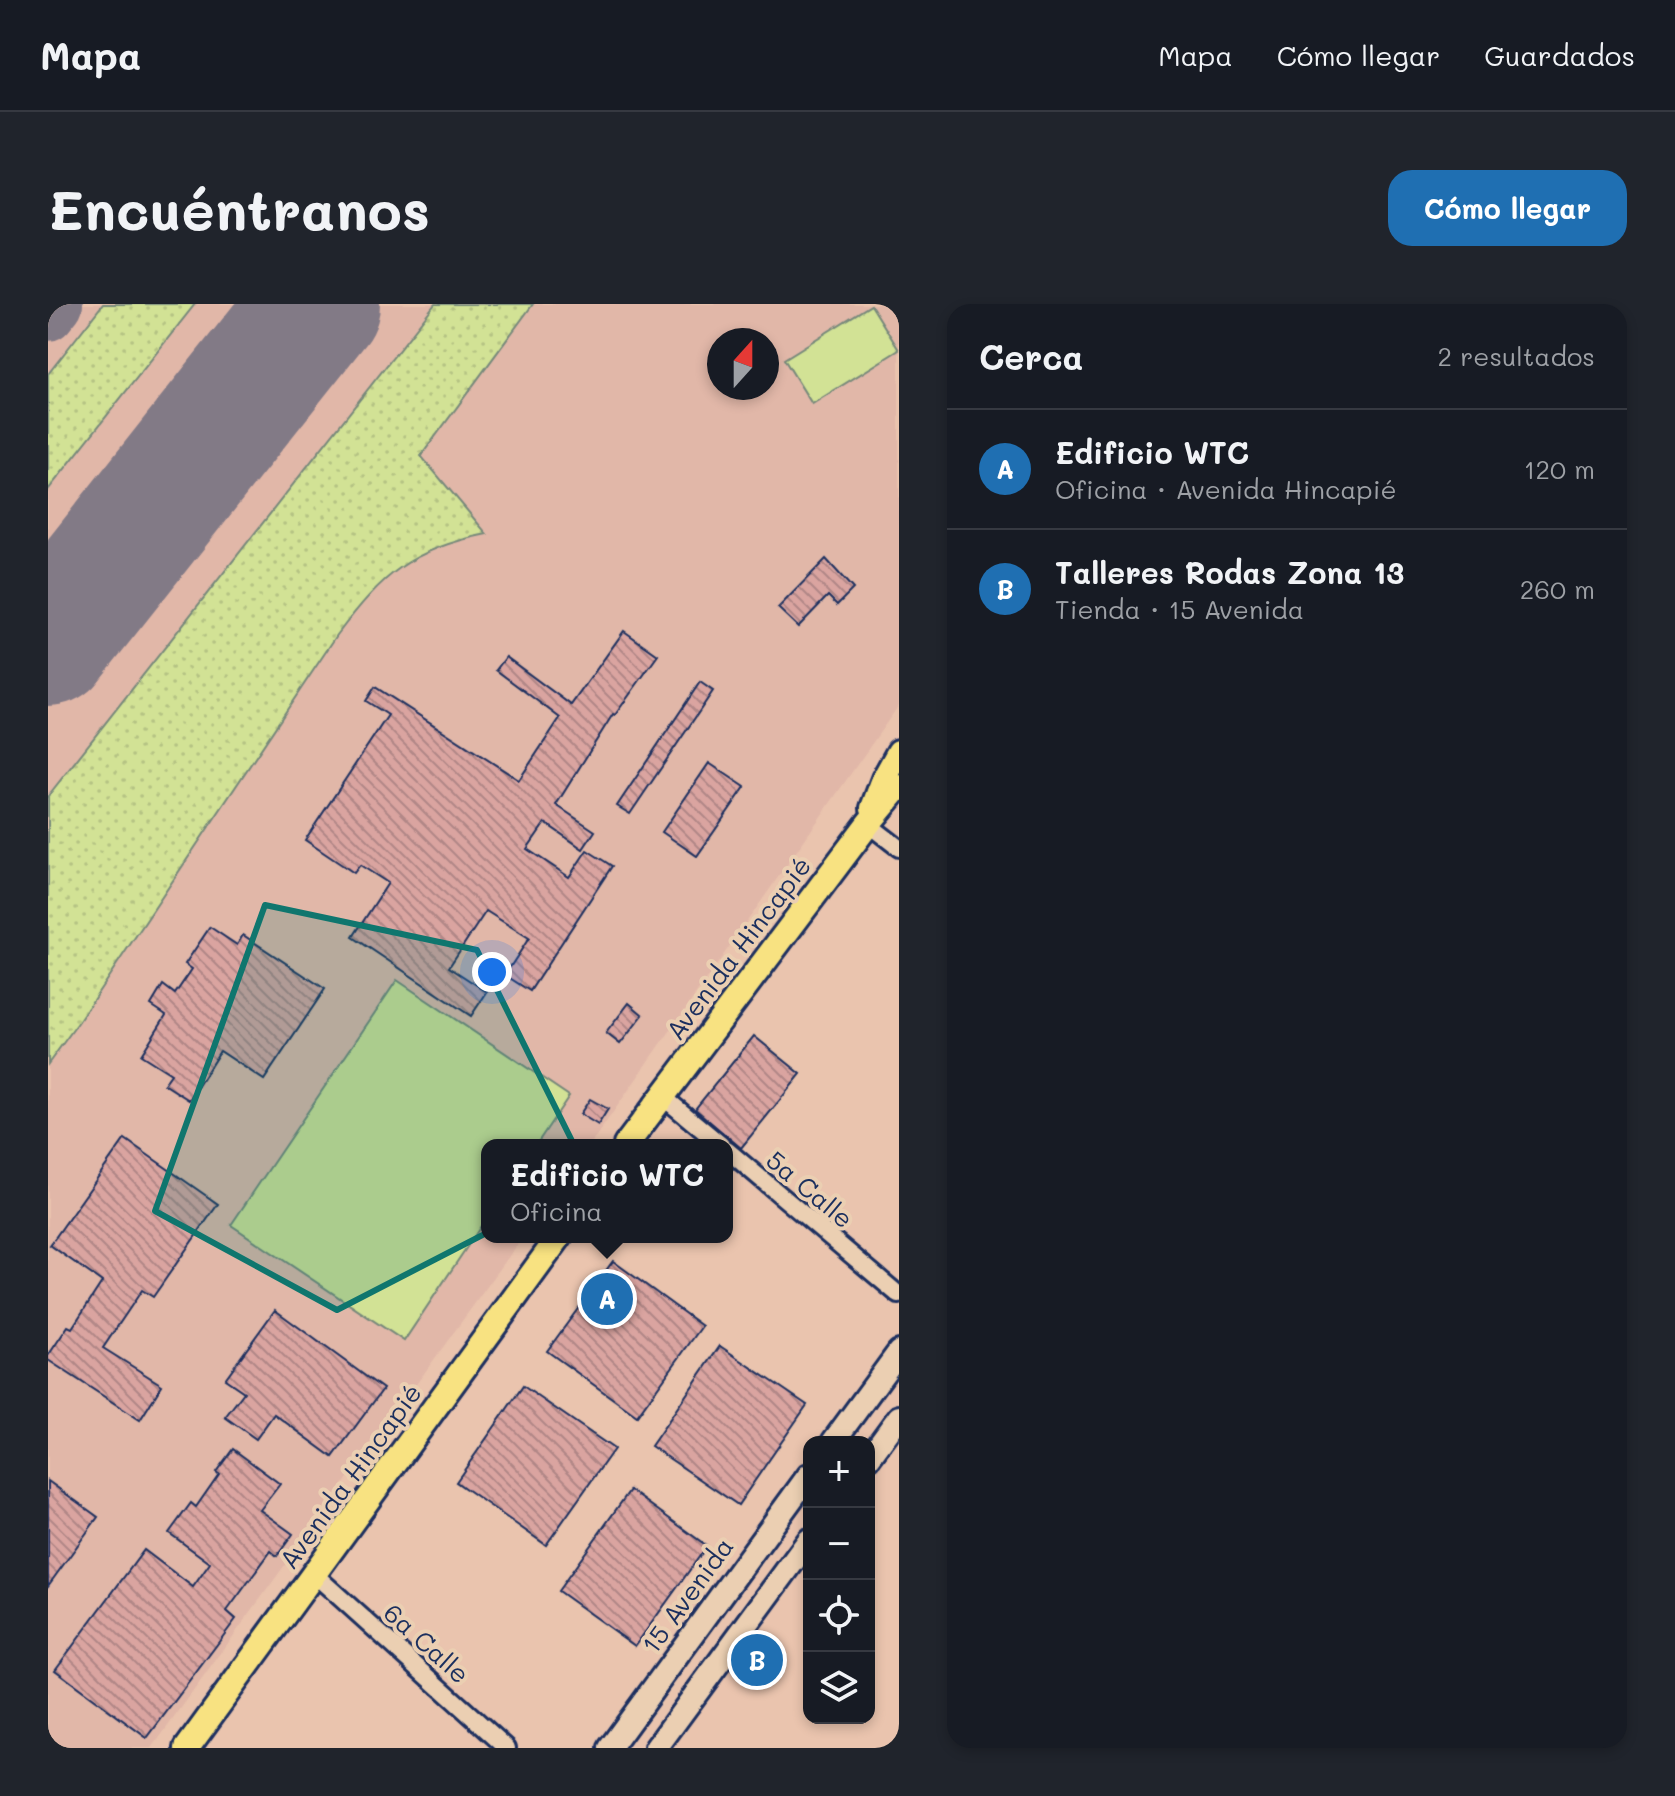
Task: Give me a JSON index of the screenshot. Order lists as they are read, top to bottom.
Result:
{
  "streets": {
    "main road": ["Avenida Hincapié"],
    "street": ["5a Calle", "15 Avenida", "6a Calle"]
  },
  "crossings": [
    ["Avenida Hincapié", "6a Calle"]
  ],
  "north": "top",
  "page": {
    "header": "Mapa",
    "nav": ["Mapa", "Cómo llegar", "Guardados"],
    "buttons": "Cómo llegar",
    "title": "Encuéntranos",
    "heading": ["Cerca", "2 resultados"],
    "list": [
      {
        "mark": "A",
        "name": "Edificio WTC",
        "note": "Oficina · Avenida Hincapié",
        "value": "120 m"
      },
      {
        "mark": "B",
        "name": "Talleres Rodas Zona 13",
        "note": "Tienda · 15 Avenida",
        "value": "260 m"
      }
    ],
    "popup": ["Edificio WTC", "Oficina"],
    "pins": ["A", "B"],
    "map_buttons": ["+", "−"]
  }
}
